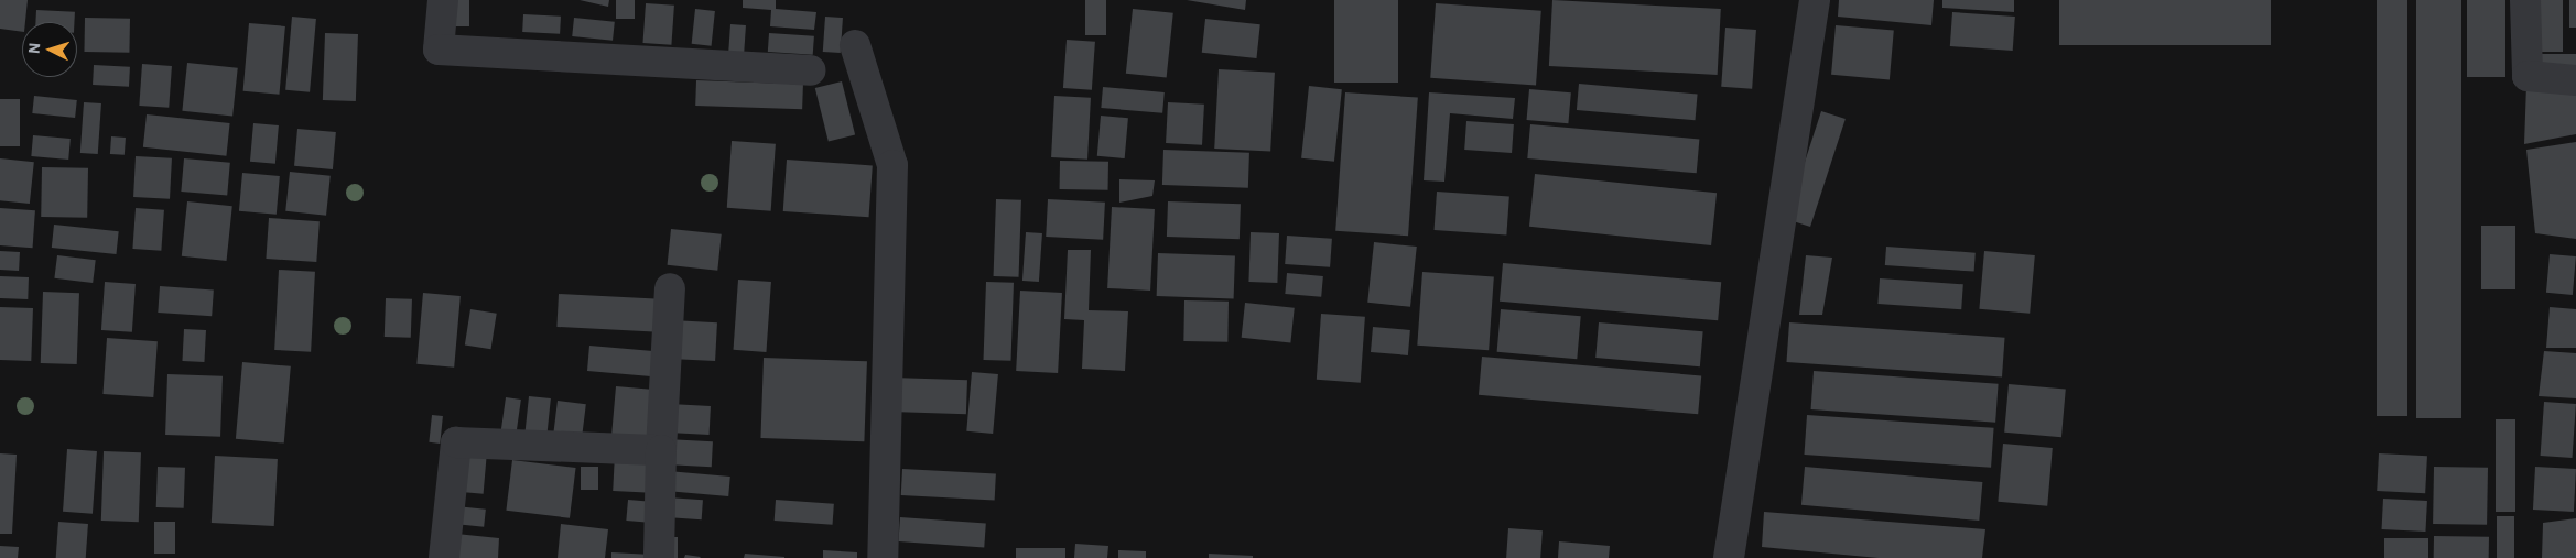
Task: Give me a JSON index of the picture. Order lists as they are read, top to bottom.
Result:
{
  "north": "left"
}
